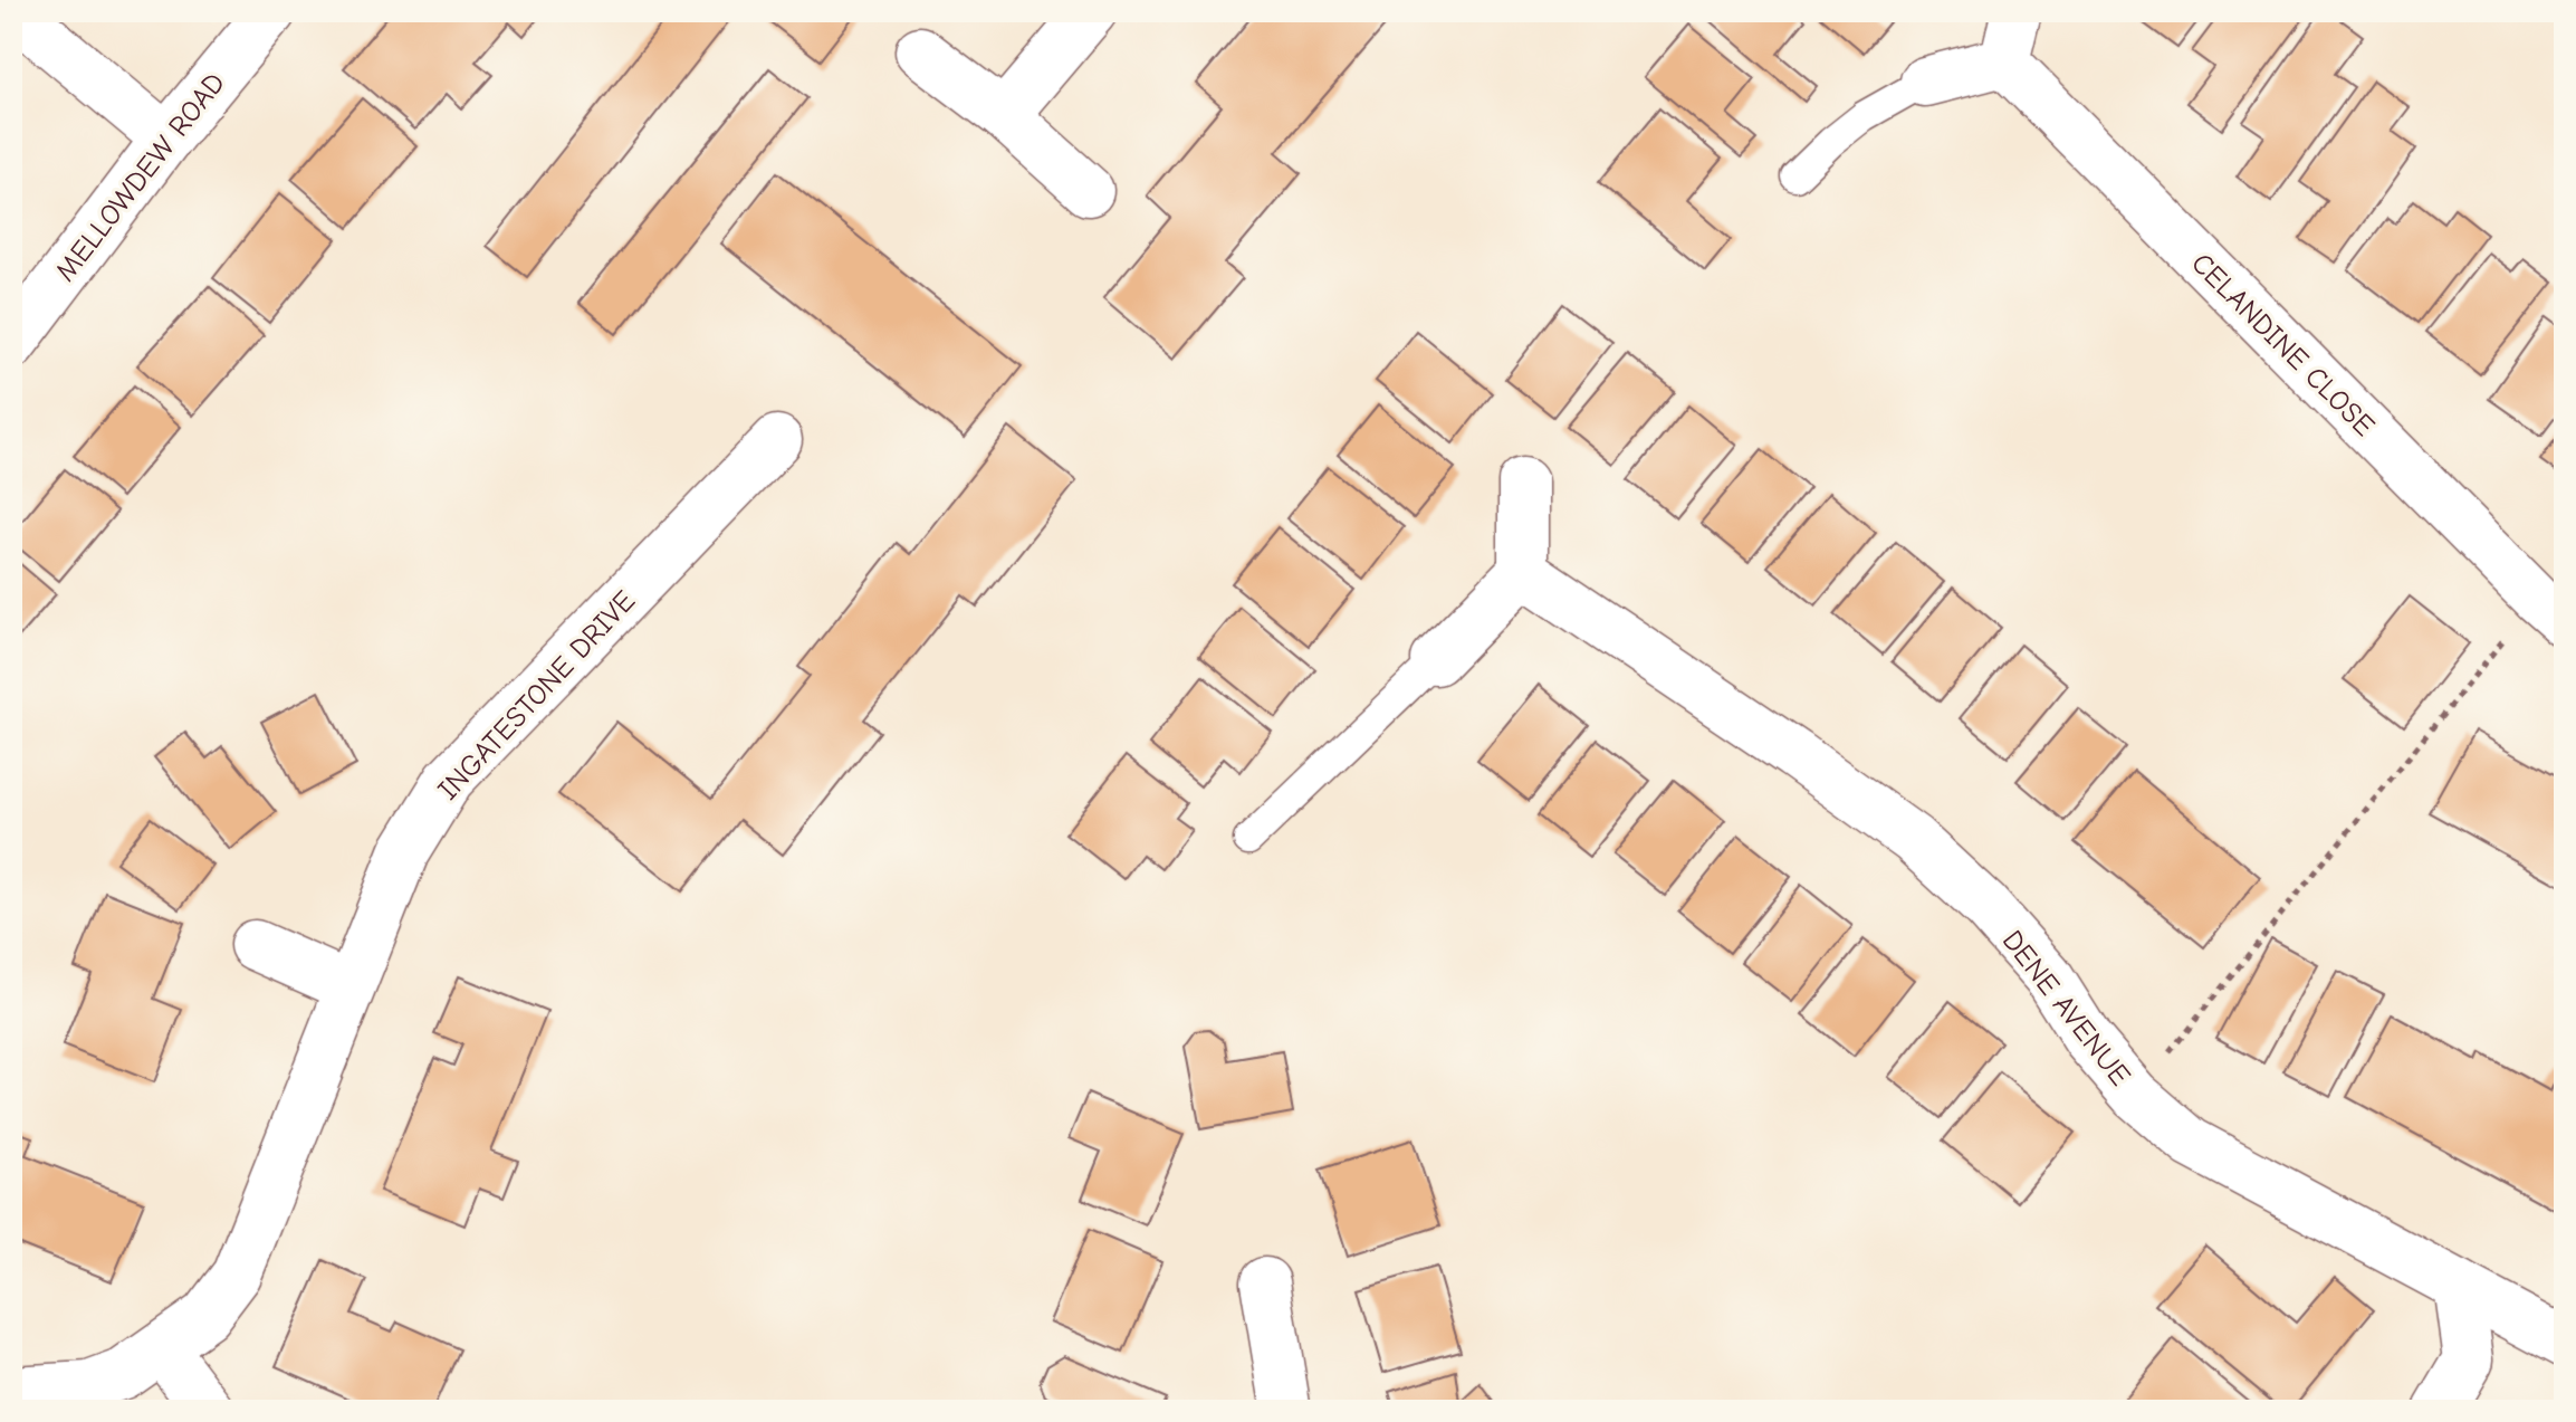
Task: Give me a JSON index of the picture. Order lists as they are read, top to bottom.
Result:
{
  "streets": {
    "street": [
      "MELLOWDEW ROAD",
      "CELANDINE CLOSE",
      "INGATESTONE DRIVE",
      "DENE AVENUE"
    ]
  }
}
